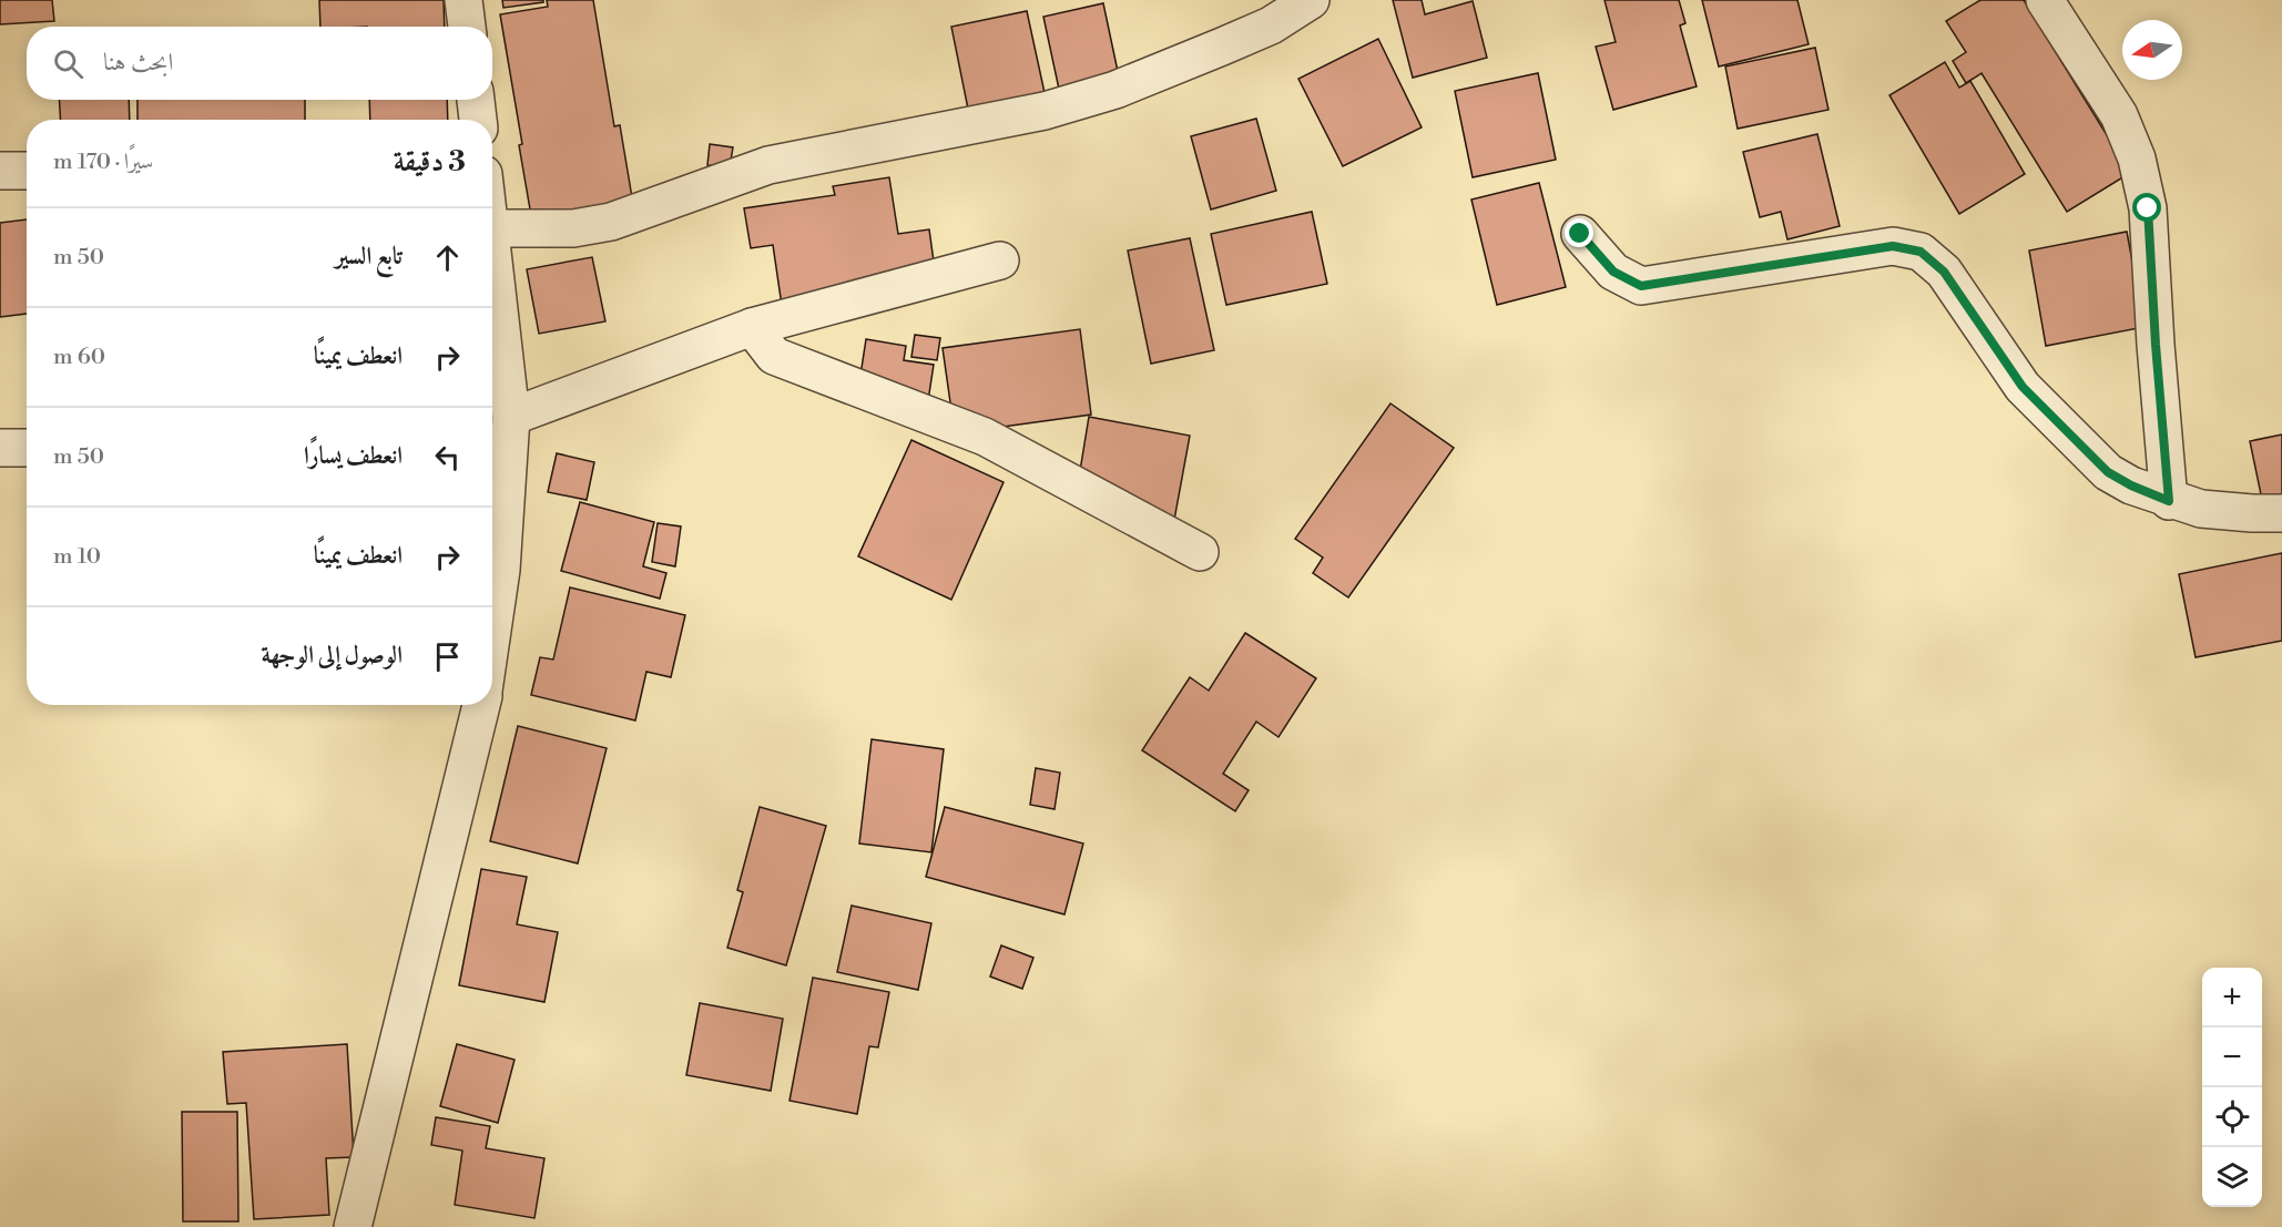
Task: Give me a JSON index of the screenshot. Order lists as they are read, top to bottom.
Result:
{
  "north": "left",
  "page": {
    "search": "ابحث هنا",
    "heading": ["3 دقيقة", "سيرًا · 170 m"],
    "list": [
      ["تابع السير", "50 m"],
      ["انعطف يمينًا", "60 m"],
      ["انعطف يسارًا", "50 m"],
      ["انعطف يمينًا", "10 m"],
      "الوصول إلى الوجهة"
    ],
    "map_buttons": ["+", "−"]
  }
}
